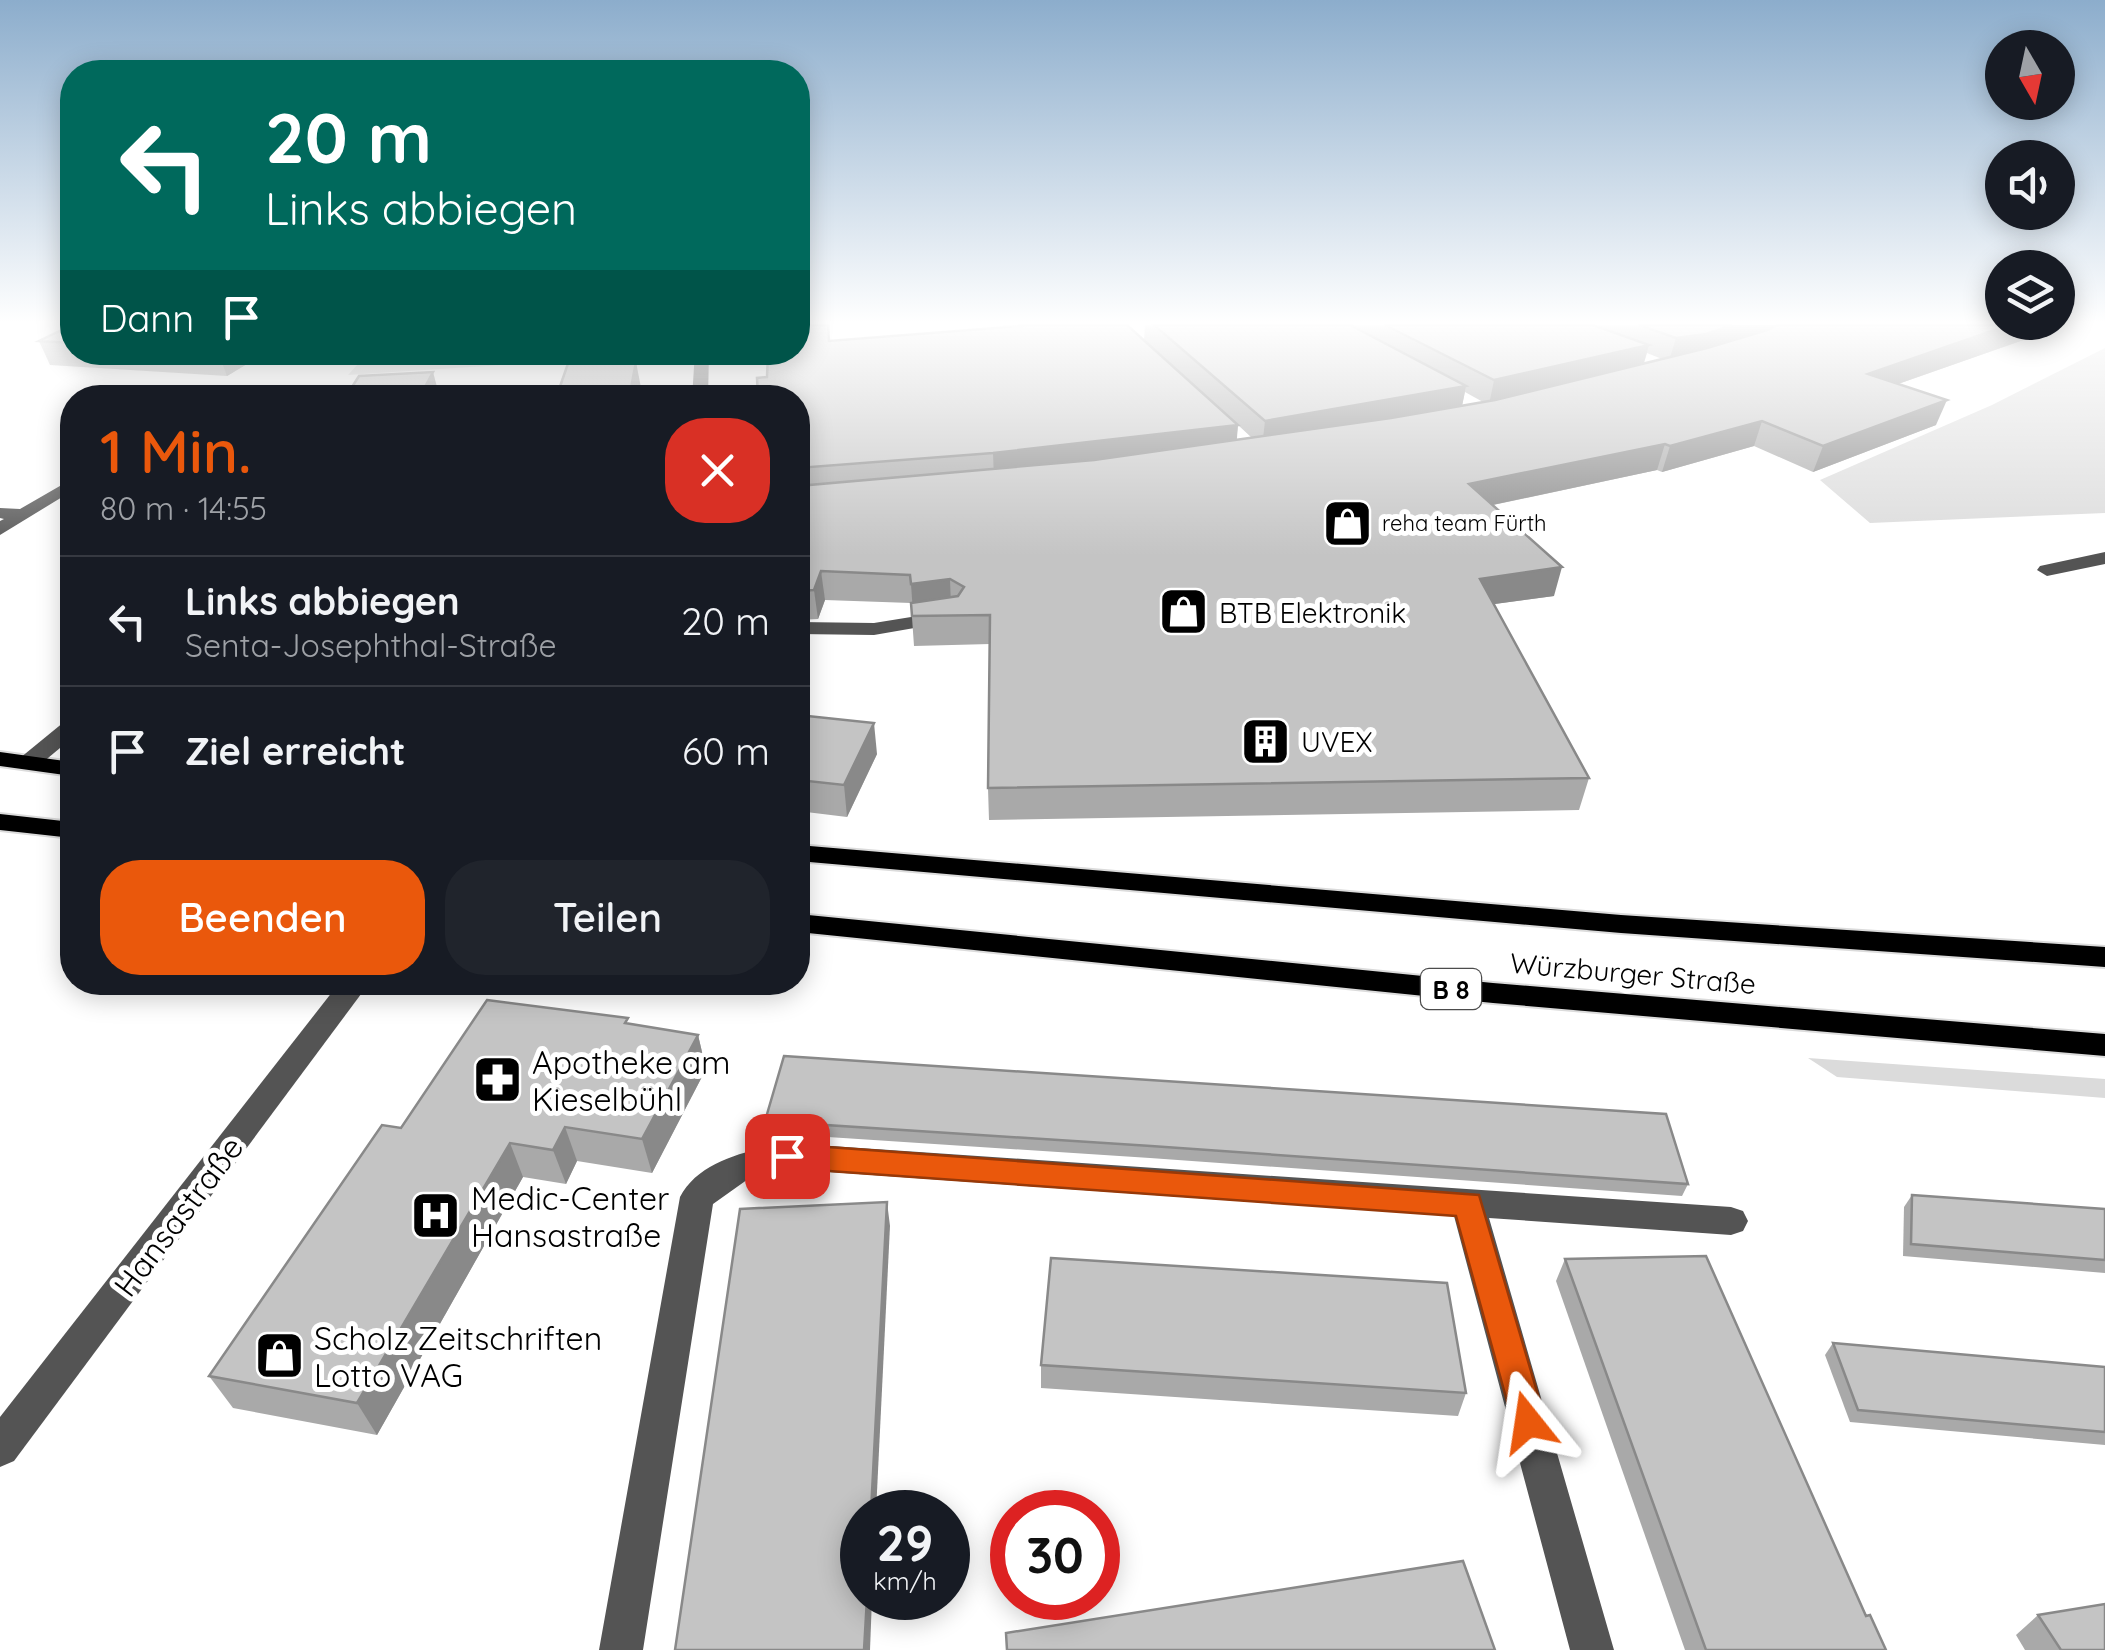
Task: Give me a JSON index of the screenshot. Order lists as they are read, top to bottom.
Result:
{
  "streets": {
    "main road": ["Würzburger Straße", "B 8"],
    "street": ["Hansastraße"]
  },
  "places": {
    "shop": ["reha team Fürth", "BTB Elektronik", "Scholz Zeitschriften Lotto VAG"],
    "building": ["UVEX"],
    "pharmacy": ["Apotheke am Kieselbühl"],
    "hospital": ["Medic-Center Hansastraße"]
  },
  "north": "bottom",
  "page": {
    "turn": ["20 m", "Links abbiegen"],
    "then": "Dann",
    "heading": ["1 Min.", "80 m · 14:55"],
    "list": [
      {
        "name": "Links abbiegen",
        "note": "Senta-Josephthal-Straße",
        "value": "20 m"
      },
      {
        "name": "Ziel erreicht",
        "value": "60 m"
      }
    ],
    "buttons": ["Beenden", "Teilen"],
    "speed": "29 km/h",
    "limit": "30"
  }
}
